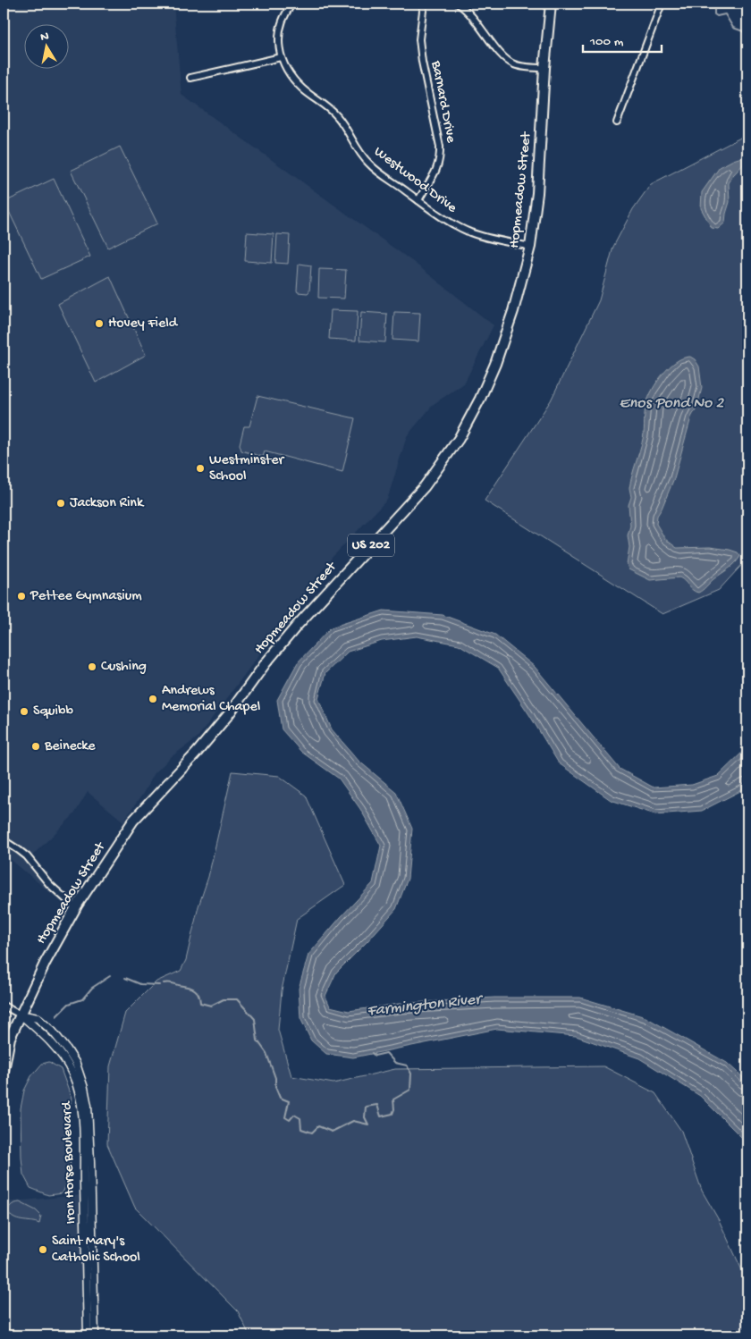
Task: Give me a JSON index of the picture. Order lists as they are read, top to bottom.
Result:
{
  "streets": {
    "highway": ["Hopmeadow Street", "US 202"],
    "street": ["Barnard Drive", "Westwood Drive", "Iron Horse Boulevard"]
  },
  "crossings": [
    ["Barnard Drive", "Westwood Drive"],
    ["Westwood Drive", "Hopmeadow Street"],
    ["Hopmeadow Street", "Iron Horse Boulevard"]
  ],
  "water": ["Enos Pond No 2", "Farmington River"],
  "places": [
    "Hovey Field",
    "Westminster School",
    "Jackson Rink",
    "Pettee Gymnasium",
    "Cushing",
    "Andrews Memorial Chapel",
    "Squibb",
    "Beinecke",
    "Saint Mary's Catholic School"
  ],
  "scale_bar": "100 m",
  "north": "top"
}
